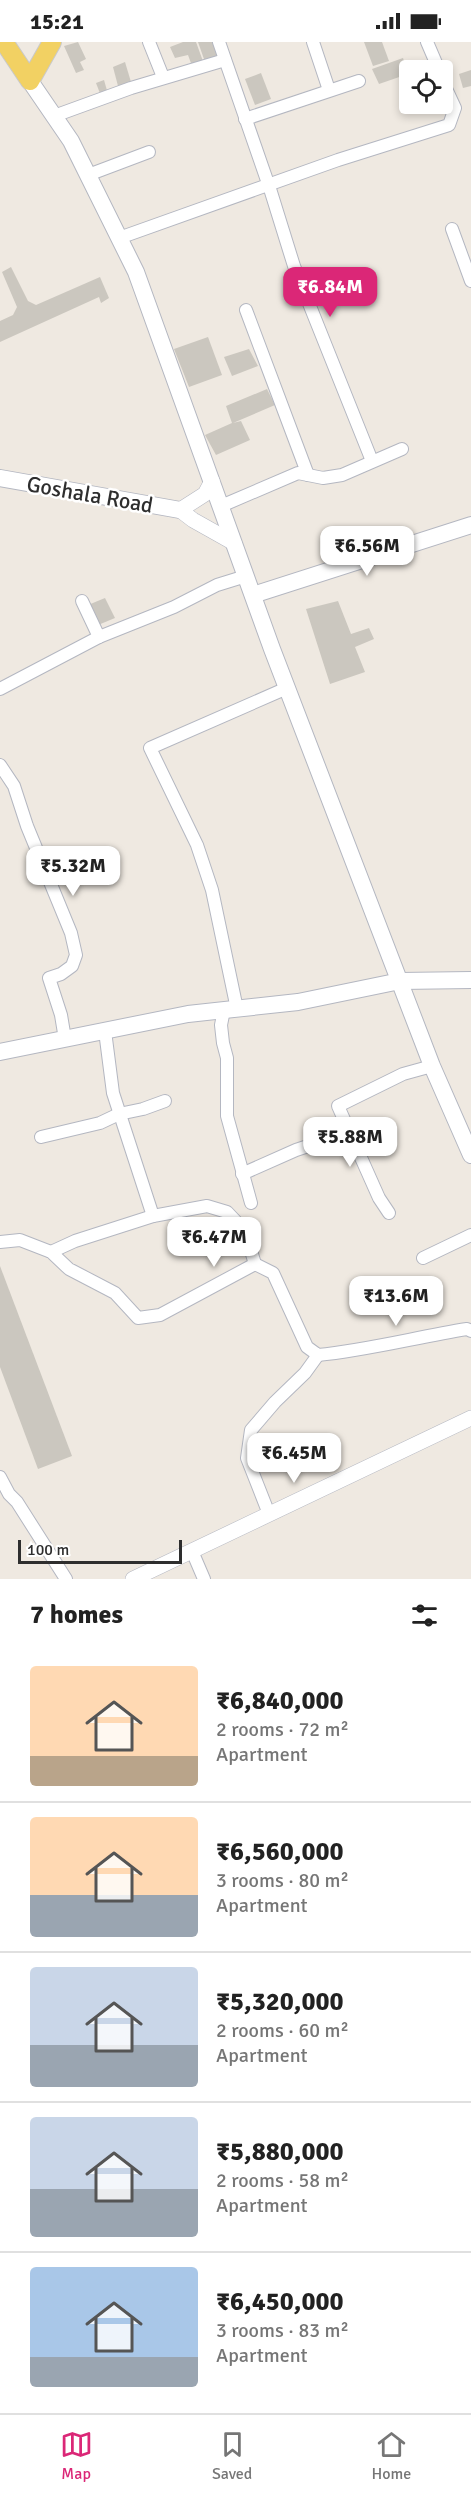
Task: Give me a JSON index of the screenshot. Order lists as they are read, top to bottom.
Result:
{
  "streets": {
    "main road": ["Goshala Road"]
  },
  "scale_bar": "100 m",
  "page": {
    "status": "15:21",
    "price": [
      "₹6.84M",
      "₹6.56M",
      "₹5.32M",
      "₹5.88M",
      "₹6.47M",
      "₹13.6M",
      "₹6.45M"
    ],
    "scale": "100 m",
    "heading": "7 homes",
    "list": [
      {
        "name": "₹6,840,000",
        "note": "2 rooms · 72 m² · Apartment"
      },
      {
        "name": "₹6,560,000",
        "note": "3 rooms · 80 m² · Apartment"
      },
      {
        "name": "₹5,320,000",
        "note": "2 rooms · 60 m² · Apartment"
      },
      {
        "name": "₹5,880,000",
        "note": "2 rooms · 58 m² · Apartment"
      },
      {
        "name": "₹6,450,000",
        "note": "3 rooms · 83 m² · Apartment"
      }
    ],
    "tabs": ["Map", "Saved", "Home"]
  }
}
